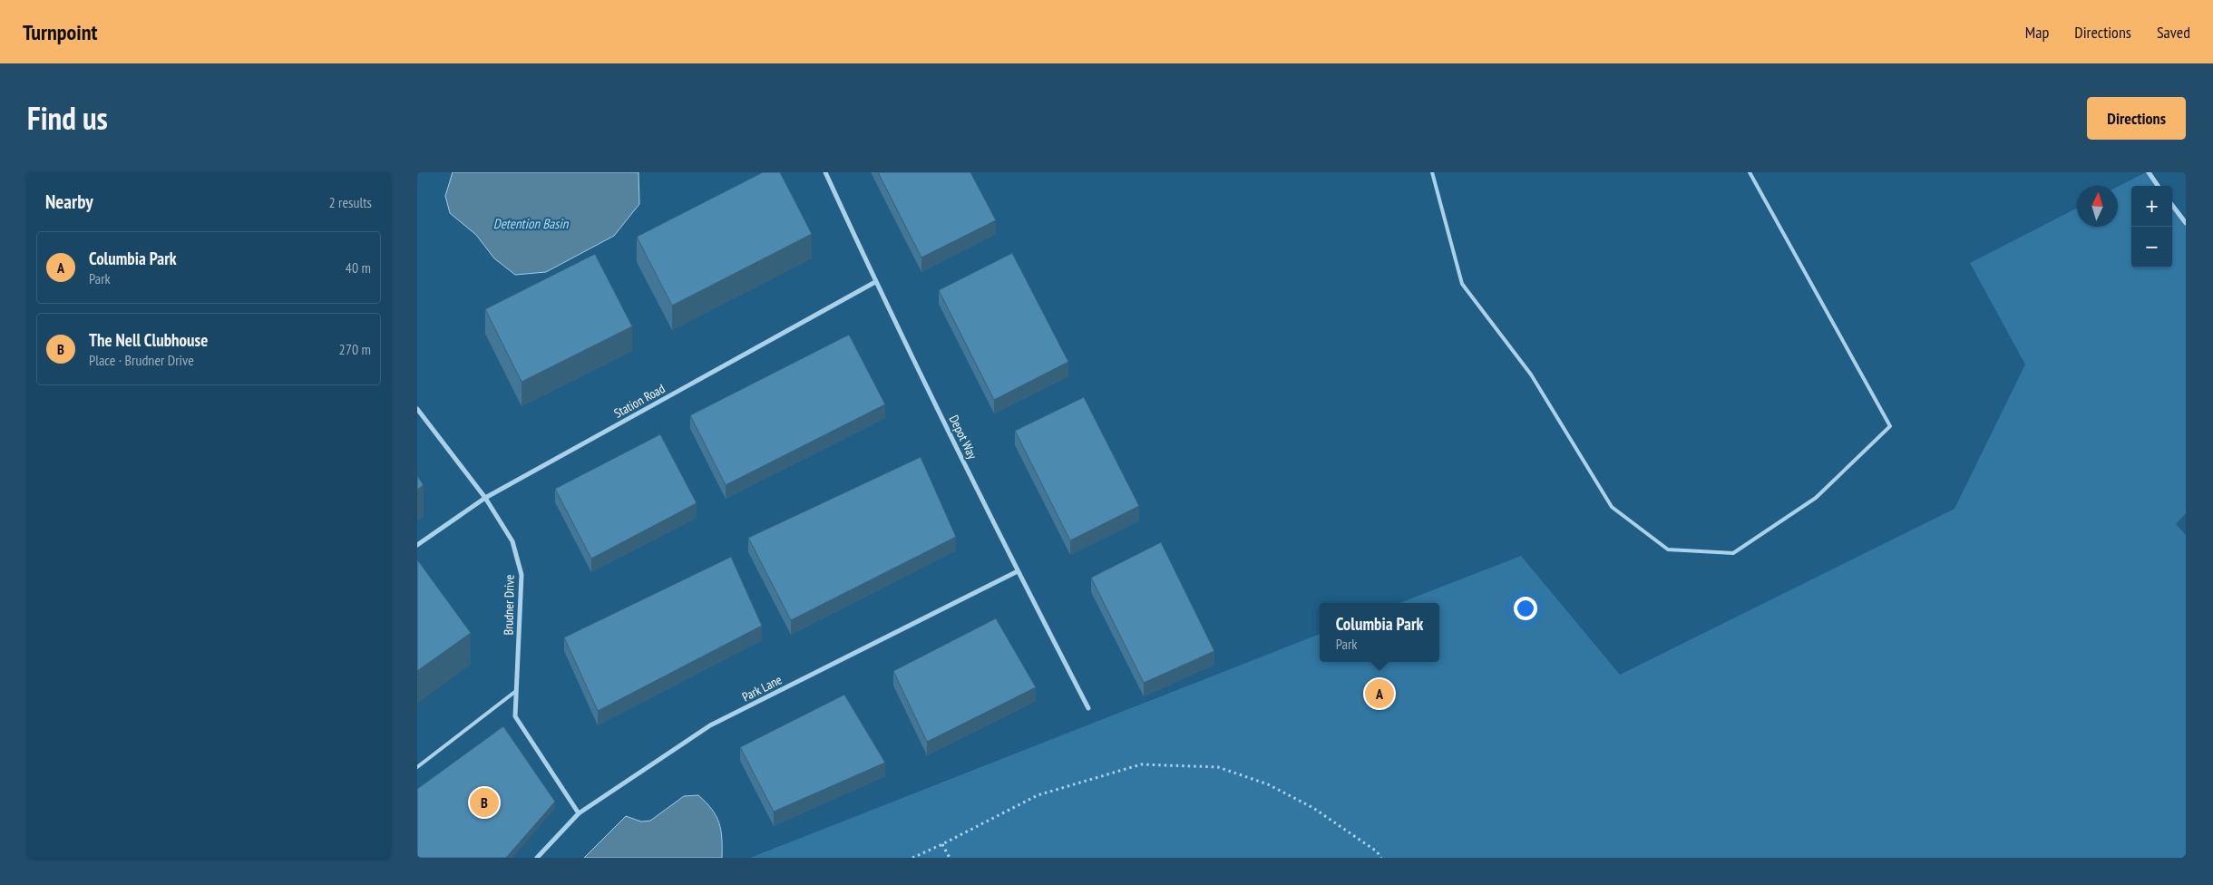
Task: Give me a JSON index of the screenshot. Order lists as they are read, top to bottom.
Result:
{
  "streets": {
    "street": [
      "Station Road",
      "Depot Way",
      "Brudner Drive",
      "Park Lane"
    ]
  },
  "crossings": [
    ["Station Road", "Depot Way"],
    ["Station Road", "Brudner Drive"],
    ["Depot Way", "Park Lane"],
    ["Brudner Drive", "Park Lane"]
  ],
  "water": ["Detention Basin"],
  "north": "top",
  "page": {
    "header": "Turnpoint",
    "nav": ["Map", "Directions", "Saved"],
    "title": "Find us",
    "buttons": "Directions",
    "heading": ["Nearby", "2 results"],
    "map_buttons": ["+", "−"],
    "list": [
      {
        "mark": "A",
        "name": "Columbia Park",
        "note": "Park",
        "value": "40 m"
      },
      {
        "mark": "B",
        "name": "The Nell Clubhouse",
        "note": "Place · Brudner Drive",
        "value": "270 m"
      }
    ],
    "popup": ["Columbia Park", "Park"],
    "pins": ["A", "B"]
  }
}
